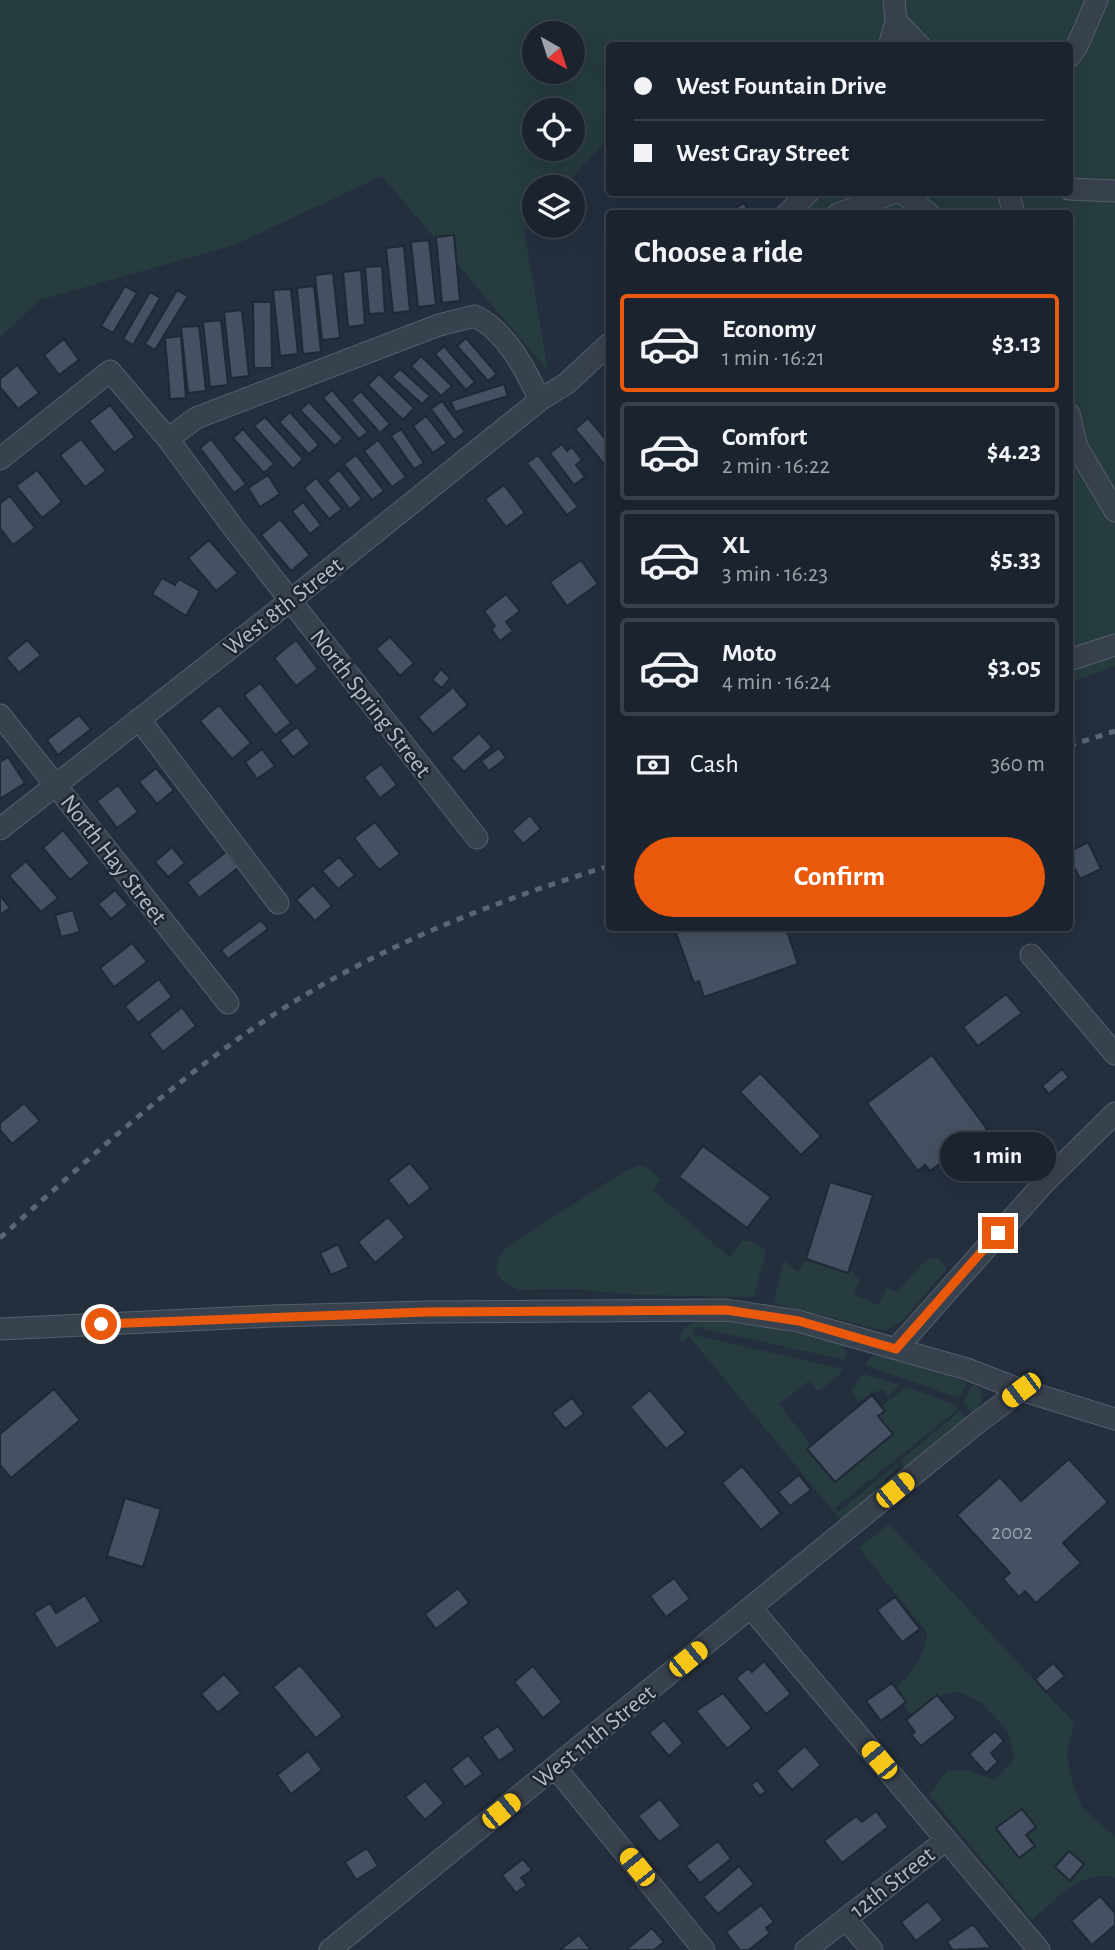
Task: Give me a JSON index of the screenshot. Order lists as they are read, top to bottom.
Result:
{
  "streets": {
    "street": [
      "West 8th Street",
      "North Spring Street",
      "North Hay Street",
      "West 11th Street",
      "12th Street"
    ]
  },
  "crossings": [
    ["West 8th Street", "North Spring Street"],
    ["West 8th Street", "North Hay Street"]
  ],
  "house_numbers": ["2002"],
  "north": "bottom right",
  "page": {
    "banner": ["West Fountain Drive", "West Gray Street"],
    "heading": "Choose a ride",
    "list": [
      {
        "name": "Economy",
        "note": "1 min · 16:21",
        "value": "$3.13"
      },
      {
        "name": "Comfort",
        "note": "2 min · 16:22",
        "value": "$4.23"
      },
      {
        "name": "XL",
        "note": "3 min · 16:23",
        "value": "$5.33"
      },
      {
        "name": "Moto",
        "note": "4 min · 16:24",
        "value": "$3.05"
      }
    ],
    "pay": ["Cash", "360 m"],
    "buttons": "Confirm",
    "bubble": "1 min"
  }
}
